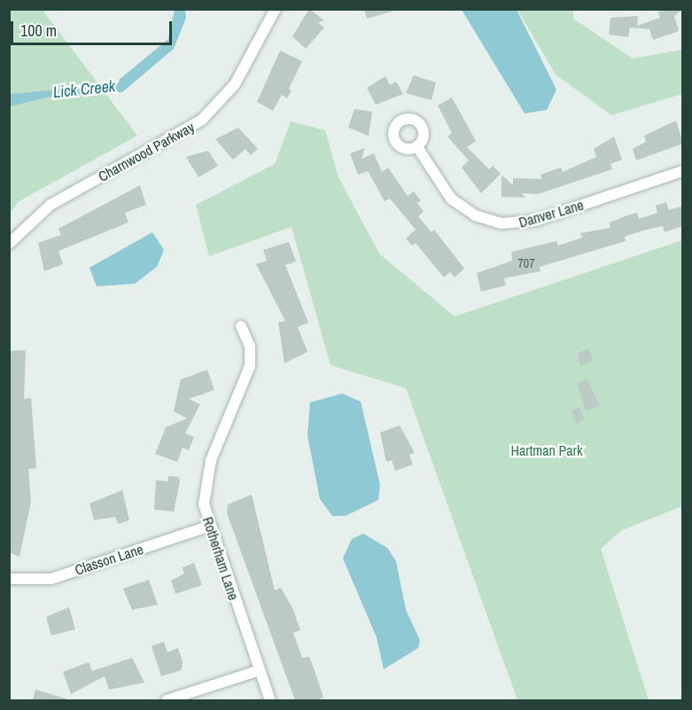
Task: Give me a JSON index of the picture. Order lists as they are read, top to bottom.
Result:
{
  "streets": {
    "street": [
      "Charnwood Parkway",
      "Danver Lane",
      "Rotherham Lane",
      "Classon Lane"
    ]
  },
  "crossings": [
    ["Rotherham Lane", "Classon Lane"]
  ],
  "water": ["Lick Creek"],
  "parks": ["Hartman Park"],
  "house_numbers": ["707"],
  "scale_bar": "100 m"
}
